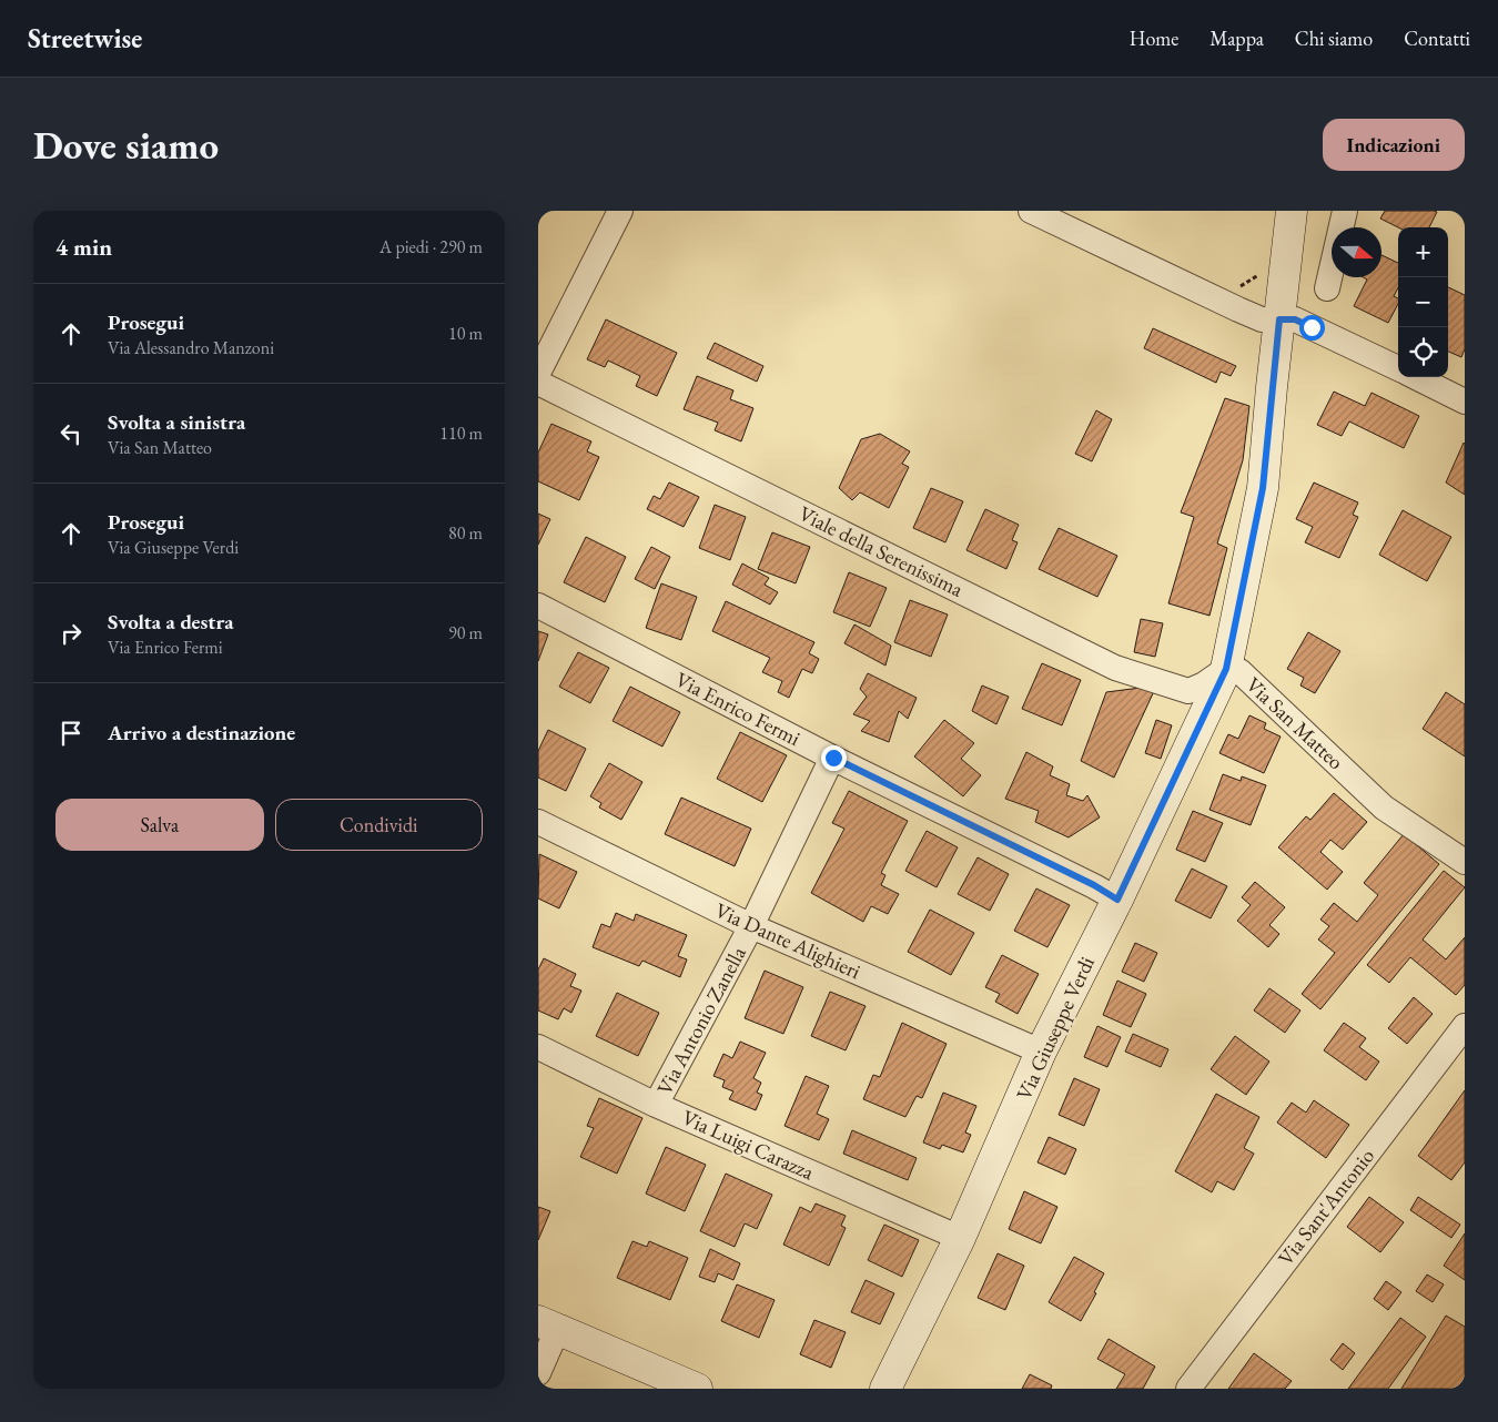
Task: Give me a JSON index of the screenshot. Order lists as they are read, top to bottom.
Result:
{
  "streets": {
    "street": [
      "Viale della Serenissima",
      "Via Enrico Fermi",
      "Via San Matteo",
      "Via Dante Alighieri",
      "Via Antonio Zanella",
      "Via Giuseppe Verdi",
      "Via Luigi Carazza",
      "Via Sant'Antonio"
    ]
  },
  "crossings": [
    ["Viale della Serenissima", "Via San Matteo"],
    ["Viale della Serenissima", "Via Giuseppe Verdi"],
    ["Via Enrico Fermi", "Via Antonio Zanella"],
    ["Via Enrico Fermi", "Via Giuseppe Verdi"],
    ["Via San Matteo", "Via Giuseppe Verdi"],
    ["Via Dante Alighieri", "Via Antonio Zanella"],
    ["Via Dante Alighieri", "Via Giuseppe Verdi"],
    ["Via Antonio Zanella", "Via Luigi Carazza"],
    ["Via Giuseppe Verdi", "Via Luigi Carazza"]
  ],
  "north": "right",
  "page": {
    "header": "Streetwise",
    "nav": [
      "Home",
      "Mappa",
      "Chi siamo",
      "Contatti"
    ],
    "buttons": [
      "Indicazioni",
      ["Salva", "Condividi"]
    ],
    "title": "Dove siamo",
    "heading": ["4 min", "A piedi · 290 m"],
    "map_buttons": ["+", "−"],
    "list": [
      ["Prosegui", "Via Alessandro Manzoni", "10 m"],
      ["Svolta a sinistra", "Via San Matteo", "110 m"],
      ["Prosegui", "Via Giuseppe Verdi", "80 m"],
      ["Svolta a destra", "Via Enrico Fermi", "90 m"],
      "Arrivo a destinazione"
    ]
  }
}
